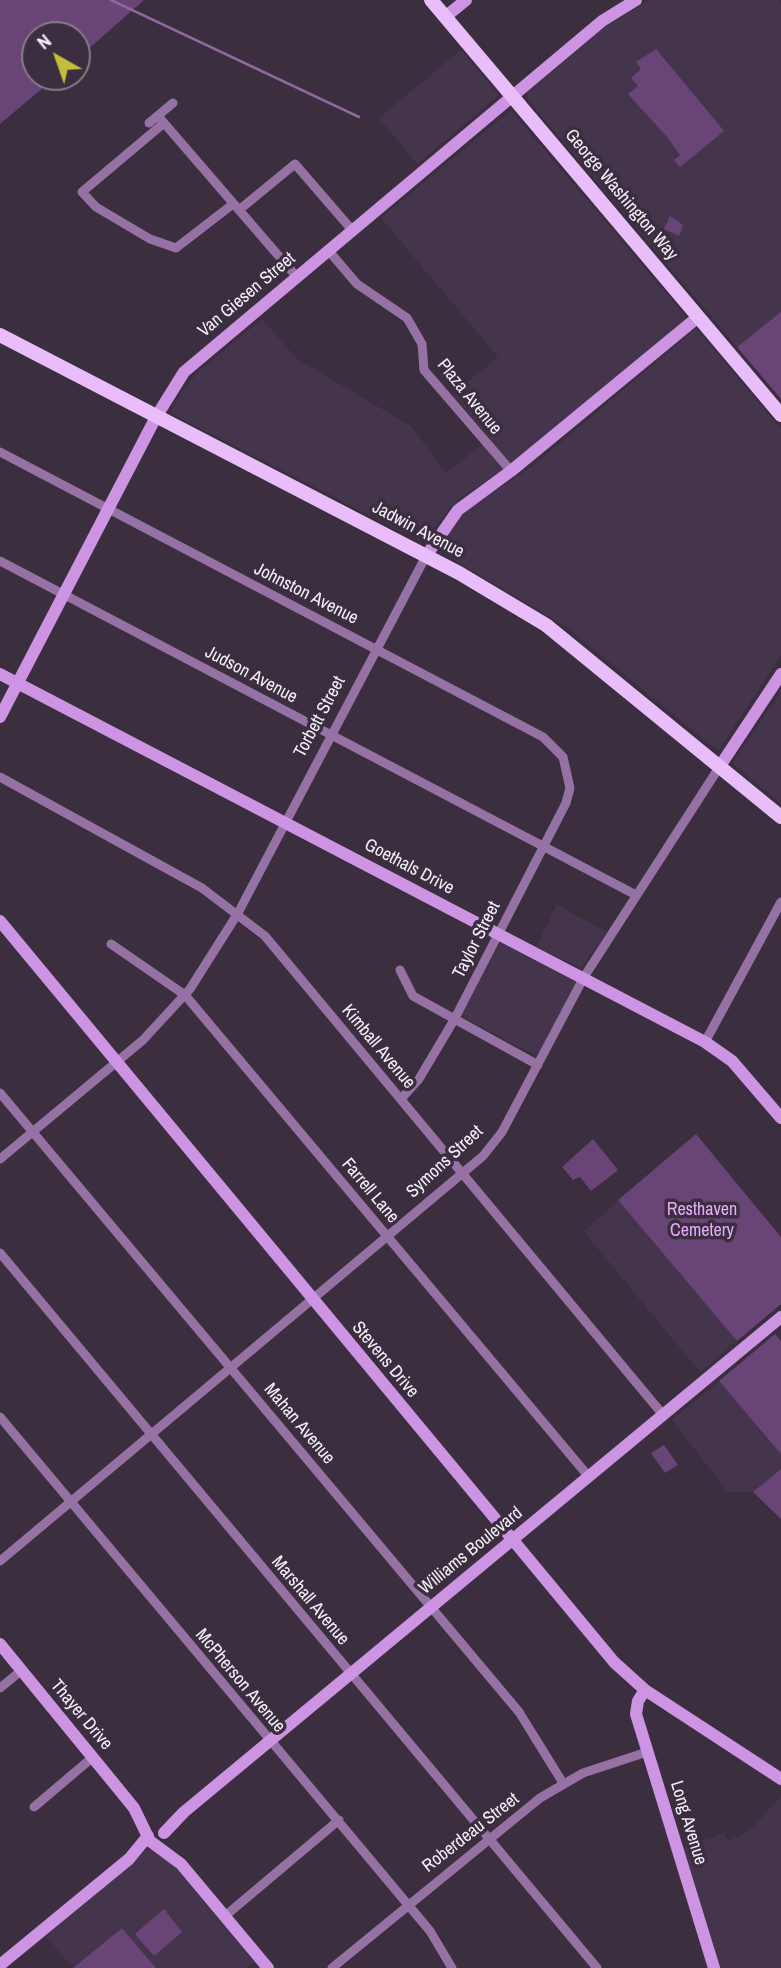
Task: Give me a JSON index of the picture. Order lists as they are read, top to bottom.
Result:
{
  "streets": {
    "main road": ["George Washington Way", "Jadwin Avenue"],
    "street": [
      "Van Giesen Street",
      "Plaza Avenue",
      "Johnston Avenue",
      "Judson Avenue",
      "Torbett Street",
      "Goethals Drive",
      "Taylor Street",
      "Kimball Avenue",
      "Symons Street",
      "Farrell Lane",
      "Stevens Drive",
      "Mahan Avenue",
      "Williams Boulevard",
      "Marshall Avenue",
      "McPherson Avenue",
      "Thayer Drive",
      "Long Avenue",
      "Roberdeau Street"
    ]
  },
  "crossings": [
    ["George Washington Way", "Van Giesen Street"],
    ["George Washington Way", "Torbett Street"],
    ["Van Giesen Street", "Plaza Avenue"],
    ["Van Giesen Street", "Jadwin Avenue"],
    ["Van Giesen Street", "Johnston Avenue"],
    ["Van Giesen Street", "Judson Avenue"],
    ["Van Giesen Street", "Goethals Drive"],
    ["Plaza Avenue", "Torbett Street"],
    ["Jadwin Avenue", "Torbett Street"],
    ["Jadwin Avenue", "Symons Street"],
    ["Johnston Avenue", "Torbett Street"],
    ["Johnston Avenue", "Taylor Street"],
    ["Judson Avenue", "Torbett Street"],
    ["Judson Avenue", "Taylor Street"],
    ["Judson Avenue", "Symons Street"],
    ["Torbett Street", "Goethals Drive"],
    ["Torbett Street", "Kimball Avenue"],
    ["Torbett Street", "Farrell Lane"],
    ["Torbett Street", "Stevens Drive"],
    ["Torbett Street", "Mahan Avenue"],
    ["Goethals Drive", "Taylor Street"],
    ["Goethals Drive", "Symons Street"],
    ["Taylor Street", "Kimball Avenue"],
    ["Kimball Avenue", "Symons Street"],
    ["Kimball Avenue", "Williams Boulevard"],
    ["Symons Street", "Farrell Lane"],
    ["Symons Street", "Stevens Drive"],
    ["Symons Street", "Mahan Avenue"],
    ["Symons Street", "Marshall Avenue"],
    ["Symons Street", "McPherson Avenue"],
    ["Farrell Lane", "Williams Boulevard"],
    ["Stevens Drive", "Williams Boulevard"],
    ["Stevens Drive", "Long Avenue"],
    ["Mahan Avenue", "Williams Boulevard"],
    ["Mahan Avenue", "Roberdeau Street"],
    ["Williams Boulevard", "Marshall Avenue"],
    ["Williams Boulevard", "McPherson Avenue"],
    ["Williams Boulevard", "Thayer Drive"],
    ["Marshall Avenue", "Roberdeau Street"],
    ["McPherson Avenue", "Roberdeau Street"],
    ["Long Avenue", "Roberdeau Street"]
  ],
  "parks": ["Resthaven Cemetery"],
  "north": "top left"
}
